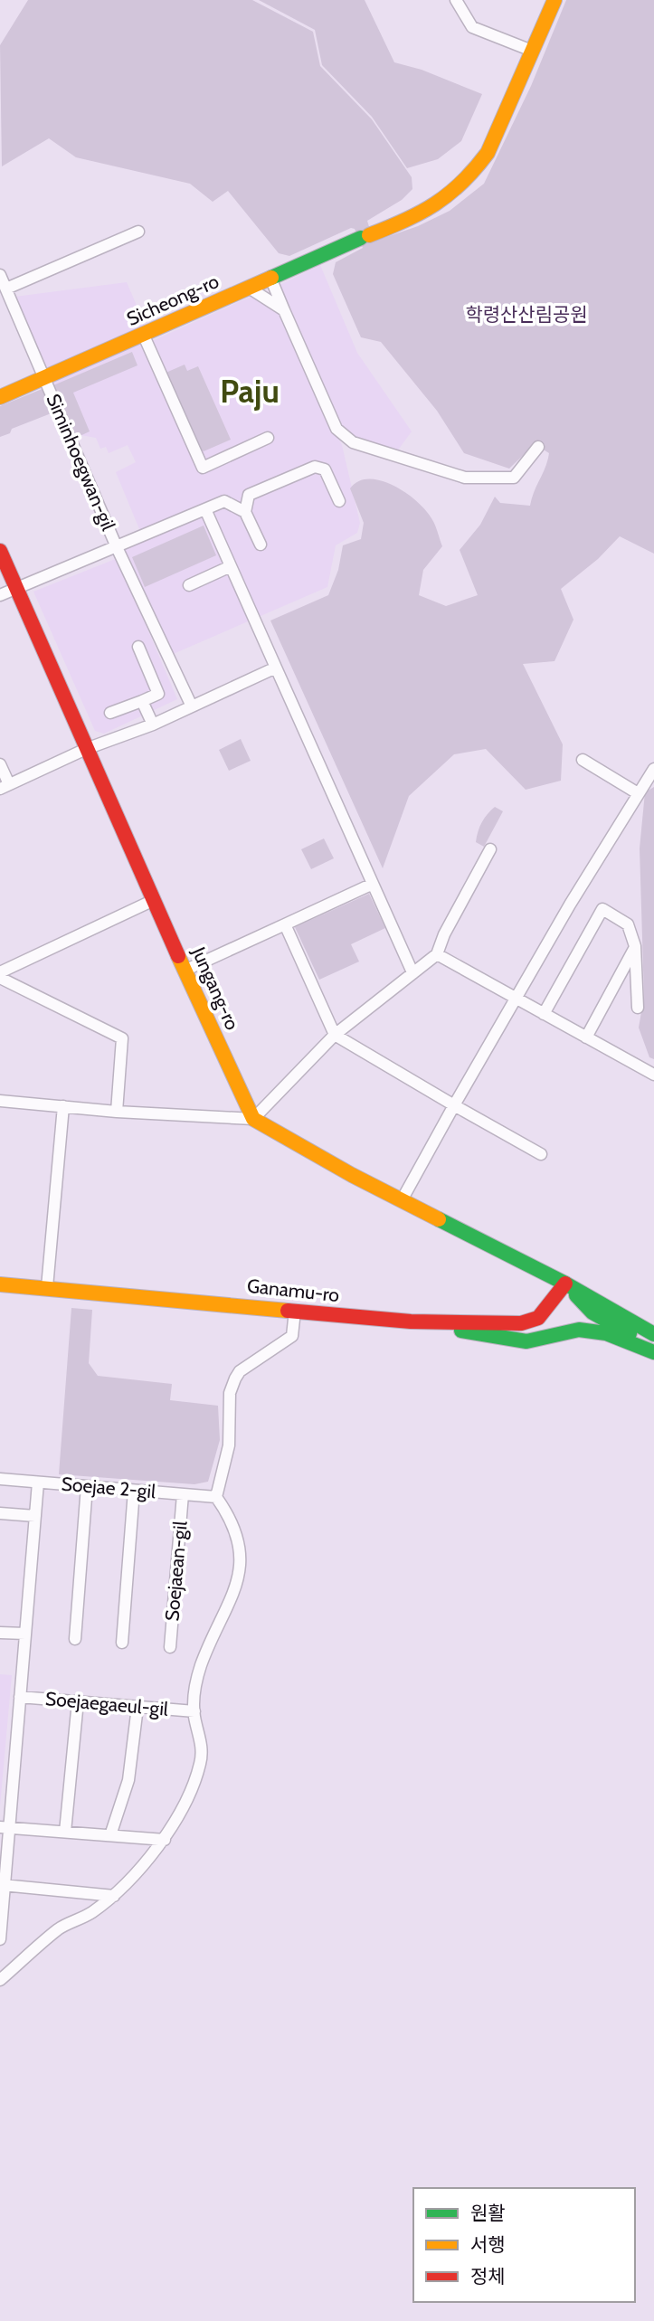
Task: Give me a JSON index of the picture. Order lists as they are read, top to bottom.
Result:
{
  "streets": {
    "main road": ["Sicheong-ro", "Jungang-ro", "Ganamu-ro"],
    "street": [
      "Siminhoegwan-gil",
      "Soejae 2-gil",
      "Soejaean-gil",
      "Soejaegaeul-gil"
    ]
  },
  "crossings": [
    ["Sicheong-ro", "Siminhoegwan-gil"],
    ["Soejae 2-gil", "Soejaean-gil"],
    ["Soejae 2-gil", "Soejaegaeul-gil"]
  ],
  "districts": ["Paju"],
  "parks": ["학령산산림공원"],
  "legend": ["원활", "서행", "정체"]
}
